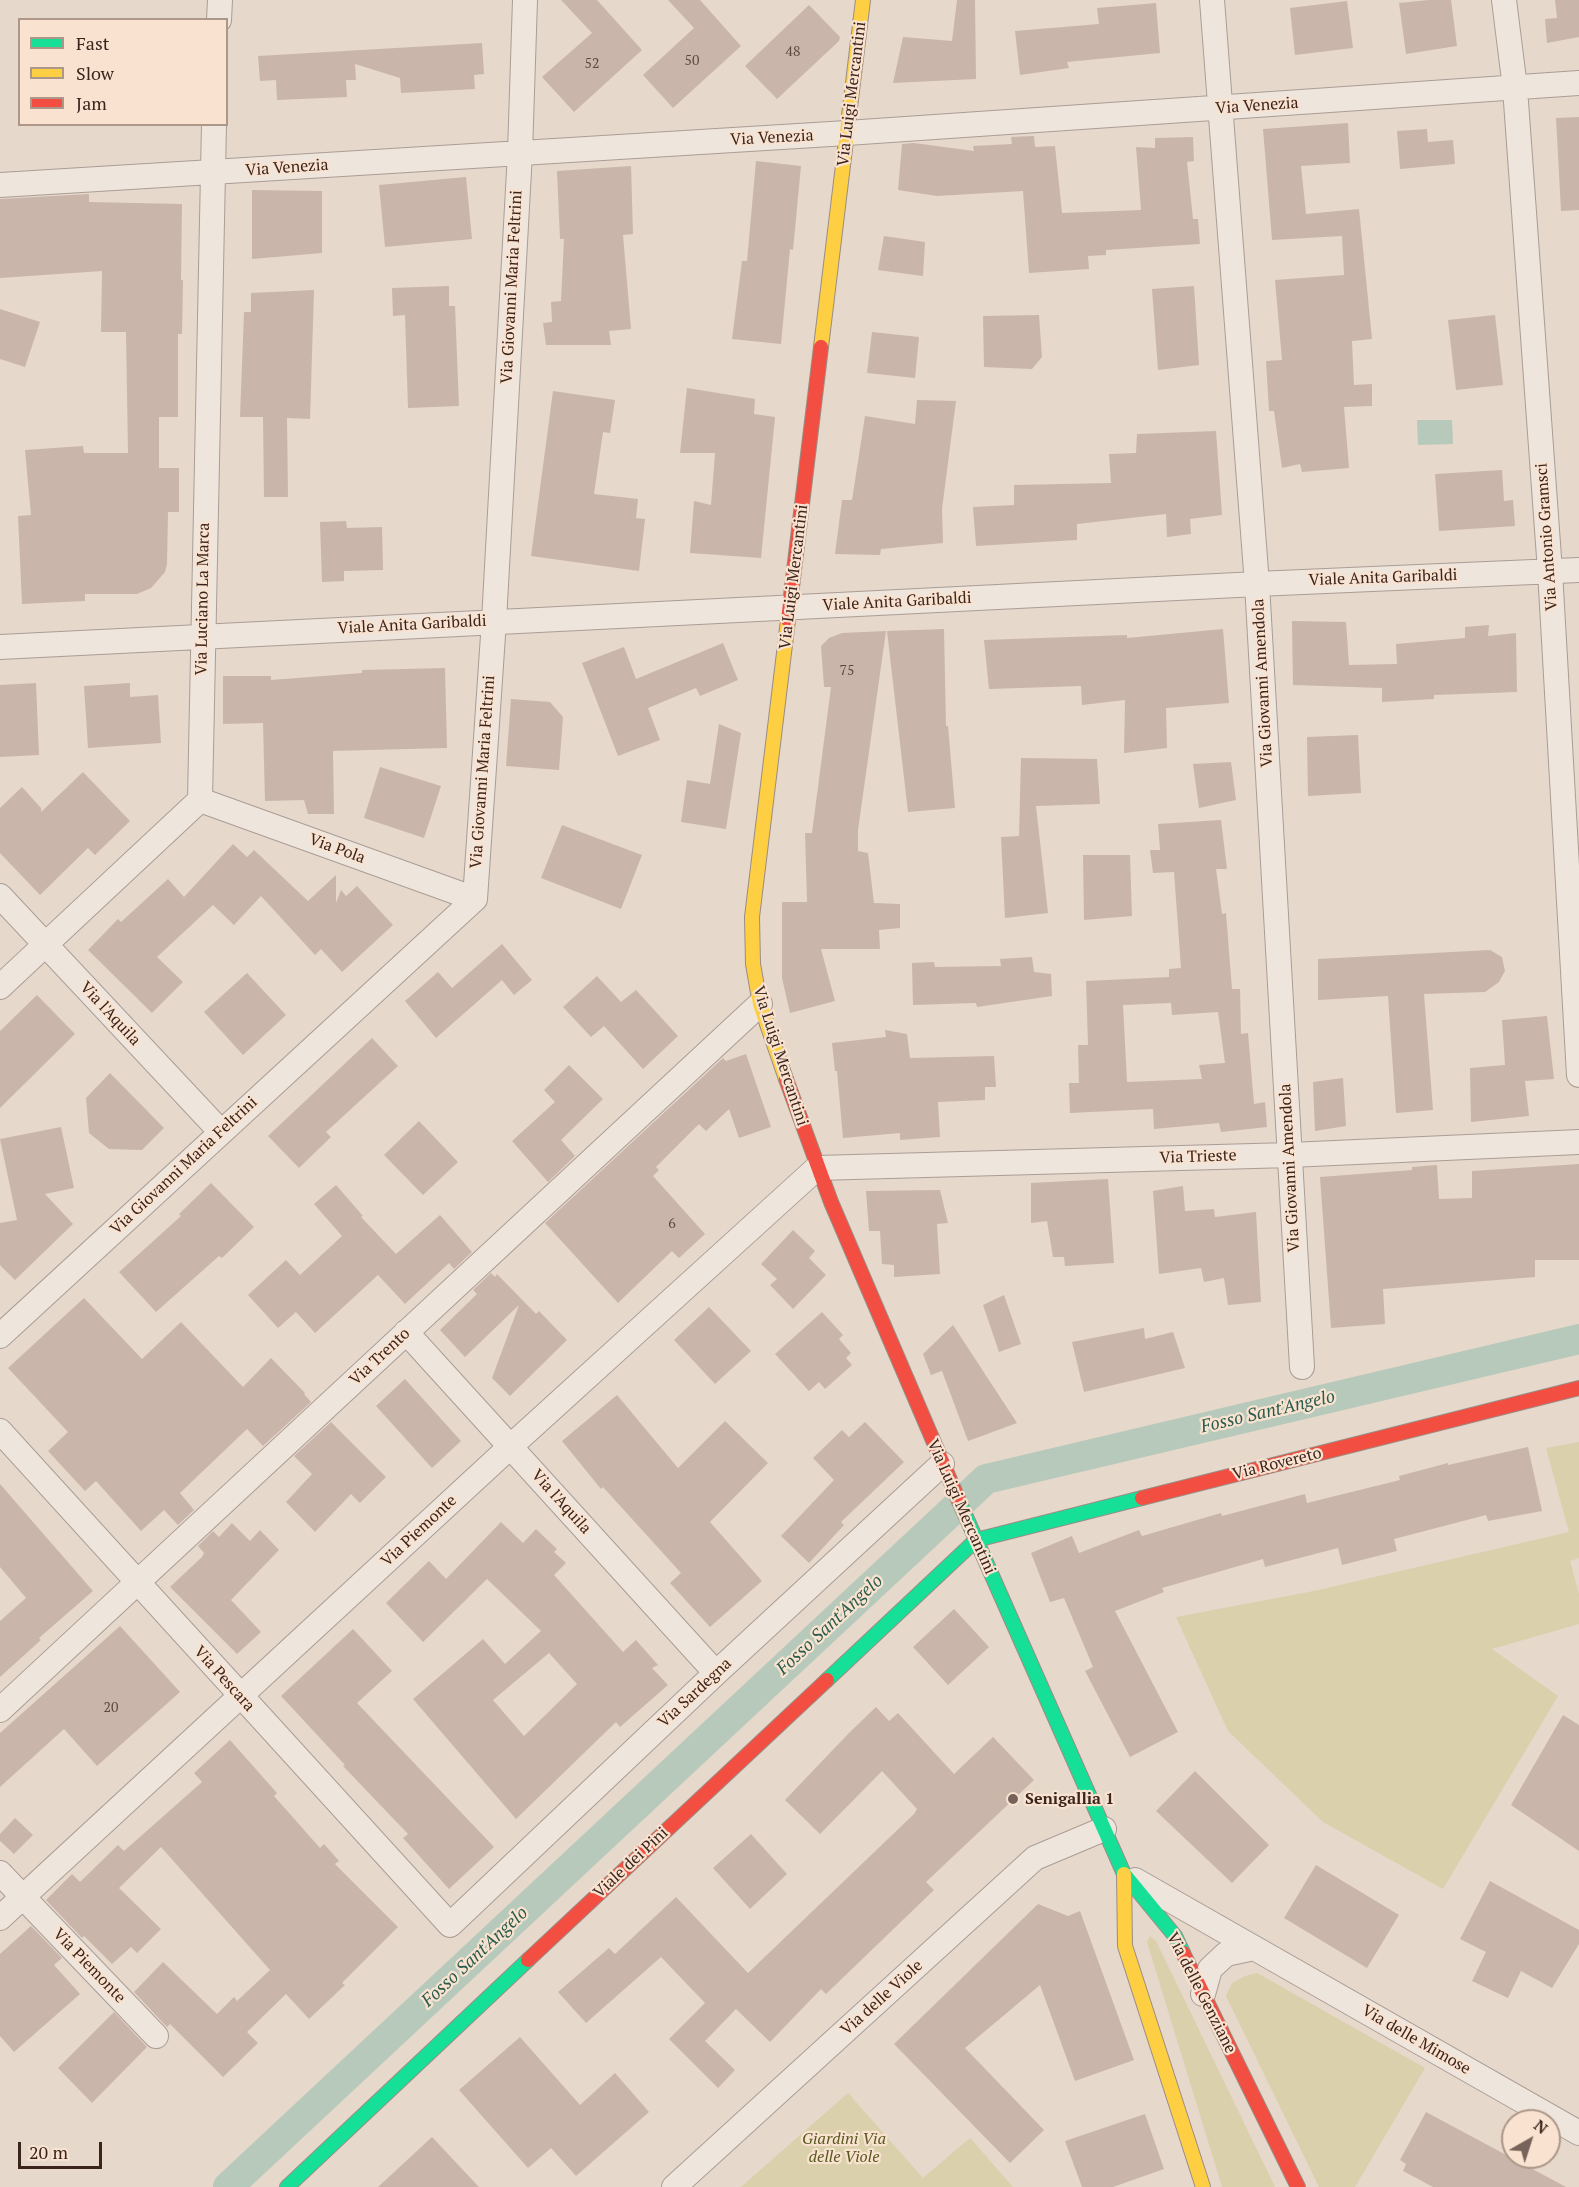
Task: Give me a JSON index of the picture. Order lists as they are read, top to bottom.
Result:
{
  "streets": {
    "street": [
      "Via Luigi Mercantini",
      "Via Venezia",
      "Via Giovanni Maria Feltrini",
      "Via Antonio Gramsci",
      "Viale Anita Garibaldi",
      "Via Luciano La Marca",
      "Via Giovanni Amendola",
      "Via Pola",
      "Via l'Aquila",
      "Via Trieste",
      "Via Trento",
      "Via Rovereto",
      "Via Piemonte",
      "Via Pescara",
      "Via Sardegna",
      "Viale dei Pini",
      "Via delle Genziane",
      "Via delle Viole",
      "Via delle Mimose"
    ]
  },
  "crossings": [
    ["Via Luigi Mercantini", "Via Venezia"],
    ["Via Luigi Mercantini", "Viale Anita Garibaldi"],
    ["Via Luigi Mercantini", "Via Trieste"],
    ["Via Luigi Mercantini", "Via Trento"],
    ["Via Luigi Mercantini", "Via Rovereto"],
    ["Via Luigi Mercantini", "Via Piemonte"],
    ["Via Luigi Mercantini", "Via Sardegna"],
    ["Via Luigi Mercantini", "Viale dei Pini"],
    ["Via Luigi Mercantini", "Via delle Genziane"],
    ["Via Luigi Mercantini", "Via delle Viole"],
    ["Via Luigi Mercantini", "Via delle Mimose"],
    ["Via Venezia", "Via Giovanni Maria Feltrini"],
    ["Via Venezia", "Via Antonio Gramsci"],
    ["Via Venezia", "Via Luciano La Marca"],
    ["Via Venezia", "Via Giovanni Amendola"],
    ["Via Giovanni Maria Feltrini", "Viale Anita Garibaldi"],
    ["Via Giovanni Maria Feltrini", "Via Pola"],
    ["Via Giovanni Maria Feltrini", "Via l'Aquila"],
    ["Via Antonio Gramsci", "Viale Anita Garibaldi"],
    ["Viale Anita Garibaldi", "Via Luciano La Marca"],
    ["Viale Anita Garibaldi", "Via Giovanni Amendola"],
    ["Via Luciano La Marca", "Via Pola"],
    ["Via Giovanni Amendola", "Via Trieste"],
    ["Via l'Aquila", "Via Trento"],
    ["Via l'Aquila", "Via Piemonte"],
    ["Via l'Aquila", "Via Sardegna"],
    ["Via Trieste", "Via Piemonte"],
    ["Via Trento", "Via Pescara"],
    ["Via Rovereto", "Viale dei Pini"],
    ["Via Piemonte", "Via Pescara"],
    ["Via Pescara", "Via Sardegna"],
    ["Via delle Genziane", "Via delle Mimose"]
  ],
  "water": ["Fosso Sant'Angelo"],
  "parks": ["Giardini Via delle Viole"],
  "places": ["Senigallia 1"],
  "house_numbers": [
    "48",
    "50",
    "52",
    "75",
    "6",
    "20"
  ],
  "legend": ["Fast", "Slow", "Jam"],
  "scale_bar": "20 m",
  "north": "top right"
}
